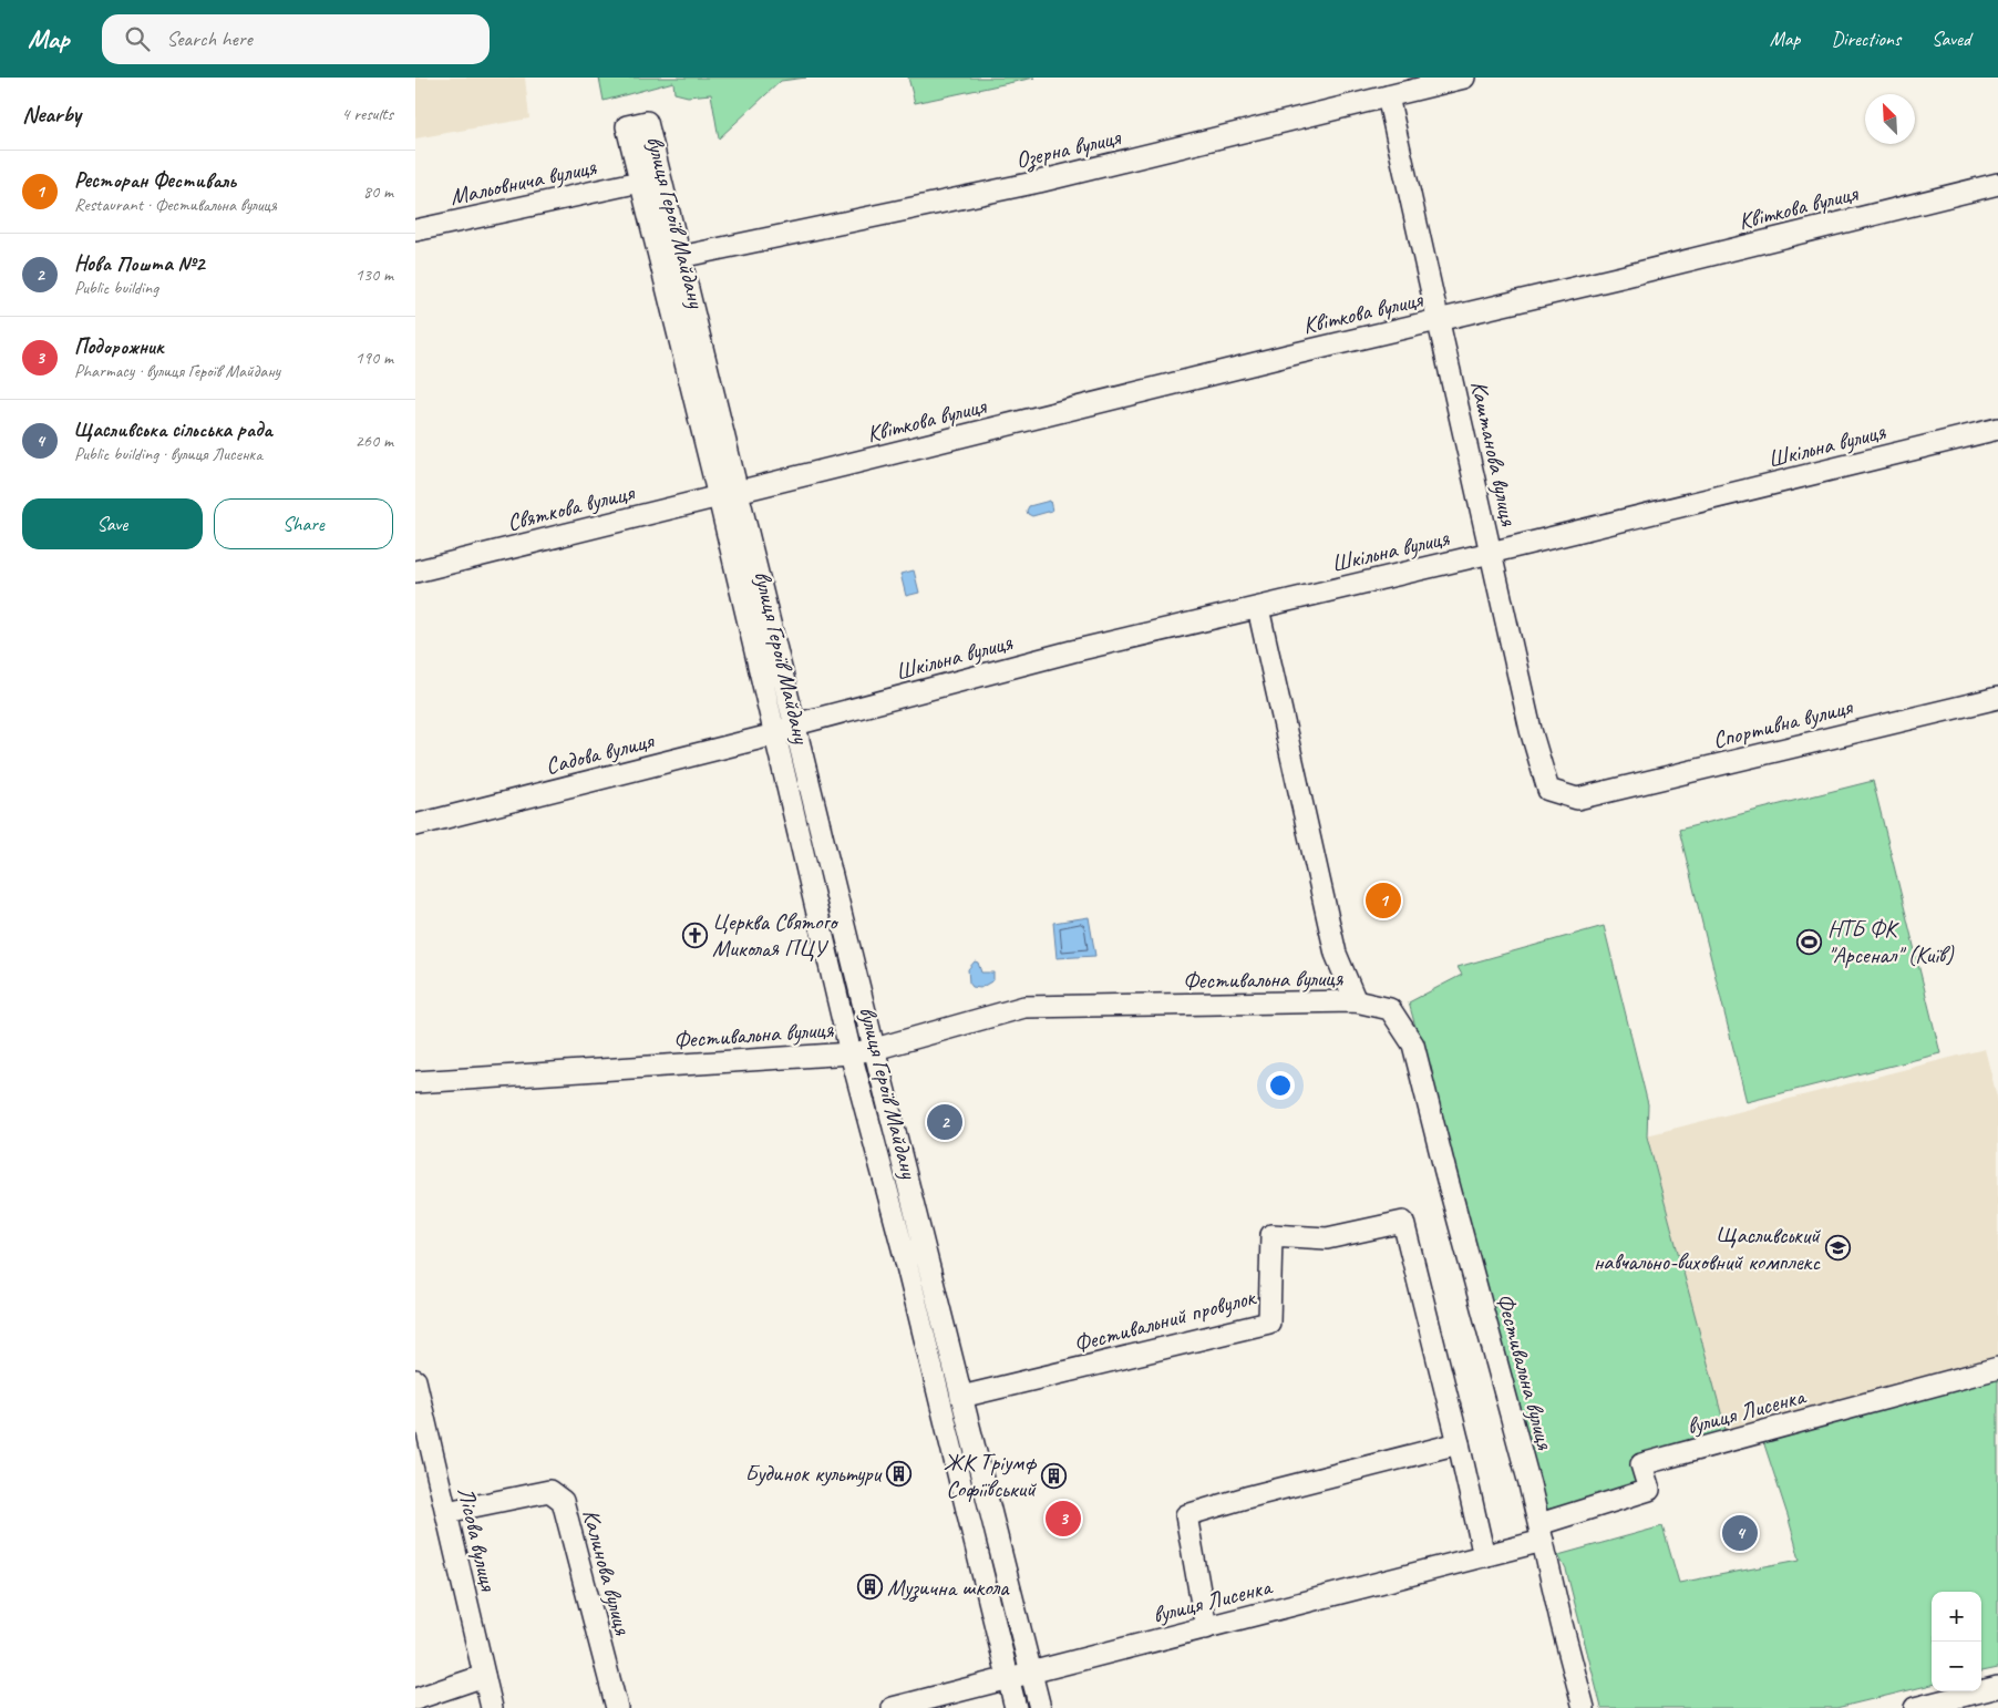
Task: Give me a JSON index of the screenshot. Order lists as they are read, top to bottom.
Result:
{
  "streets": {
    "street": [
      "Озерна вулиця",
      "Мальовнича вулиця",
      "Квіткова вулиця",
      "вулиця Героїв Майдану",
      "Шкільна вулиця",
      "Каштанова вулиця",
      "Святкова вулиця",
      "Спортивна вулиця",
      "Садова вулиця",
      "Фестивальна вулиця",
      "Фестивальний провулок",
      "вулиця Лисенка",
      "Лісова вулиця",
      "Калинова вулиця"
    ]
  },
  "crossings": [
    ["Озерна вулиця", "вулиця Героїв Майдану"],
    ["Озерна вулиця", "Каштанова вулиця"],
    ["Мальовнича вулиця", "вулиця Героїв Майдану"],
    ["Квіткова вулиця", "вулиця Героїв Майдану"],
    ["Квіткова вулиця", "Каштанова вулиця"],
    ["Квіткова вулиця", "Святкова вулиця"],
    ["вулиця Героїв Майдану", "Шкільна вулиця"],
    ["вулиця Героїв Майдану", "Святкова вулиця"],
    ["вулиця Героїв Майдану", "Садова вулиця"],
    ["вулиця Героїв Майдану", "Фестивальна вулиця"],
    ["вулиця Героїв Майдану", "Фестивальний провулок"],
    ["вулиця Героїв Майдану", "вулиця Лисенка"],
    ["Шкільна вулиця", "Каштанова вулиця"],
    ["Шкільна вулиця", "Садова вулиця"],
    ["Каштанова вулиця", "Спортивна вулиця"],
    ["Фестивальна вулиця", "вулиця Лисенка"],
    ["Лісова вулиця", "Калинова вулиця"]
  ],
  "places": {
    "church": ["Церква Святого Миколая ПЦУ"],
    "sports": ["НТБ ФК \"Арсенал\" (Київ)"],
    "school or university": ["Щасливський навчально-виховний комплекс"],
    "building": ["Будинок культури", "ЖК Тріумф Софіївський", "Музична школа"]
  },
  "north": "top left",
  "page": {
    "header": "Map",
    "search": "Search here",
    "nav": ["Map", "Directions", "Saved"],
    "heading": ["Nearby", "4 results"],
    "list": [
      {
        "mark": "1",
        "name": "Ресторан Фестиваль",
        "note": "Restaurant · Фестивальна вулиця",
        "value": "80 m"
      },
      {
        "mark": "2",
        "name": "Нова Пошта №2",
        "note": "Public building",
        "value": "130 m"
      },
      {
        "mark": "3",
        "name": "Подорожник",
        "note": "Pharmacy · вулиця Героїв Майдану",
        "value": "190 m"
      },
      {
        "mark": "4",
        "name": "Щасливська сільська рада",
        "note": "Public building · вулиця Лисенка",
        "value": "260 m"
      }
    ],
    "buttons": ["Save", "Share"],
    "pins": [
      "1",
      "2",
      "3",
      "4"
    ],
    "map_buttons": ["+", "−"]
  }
}
